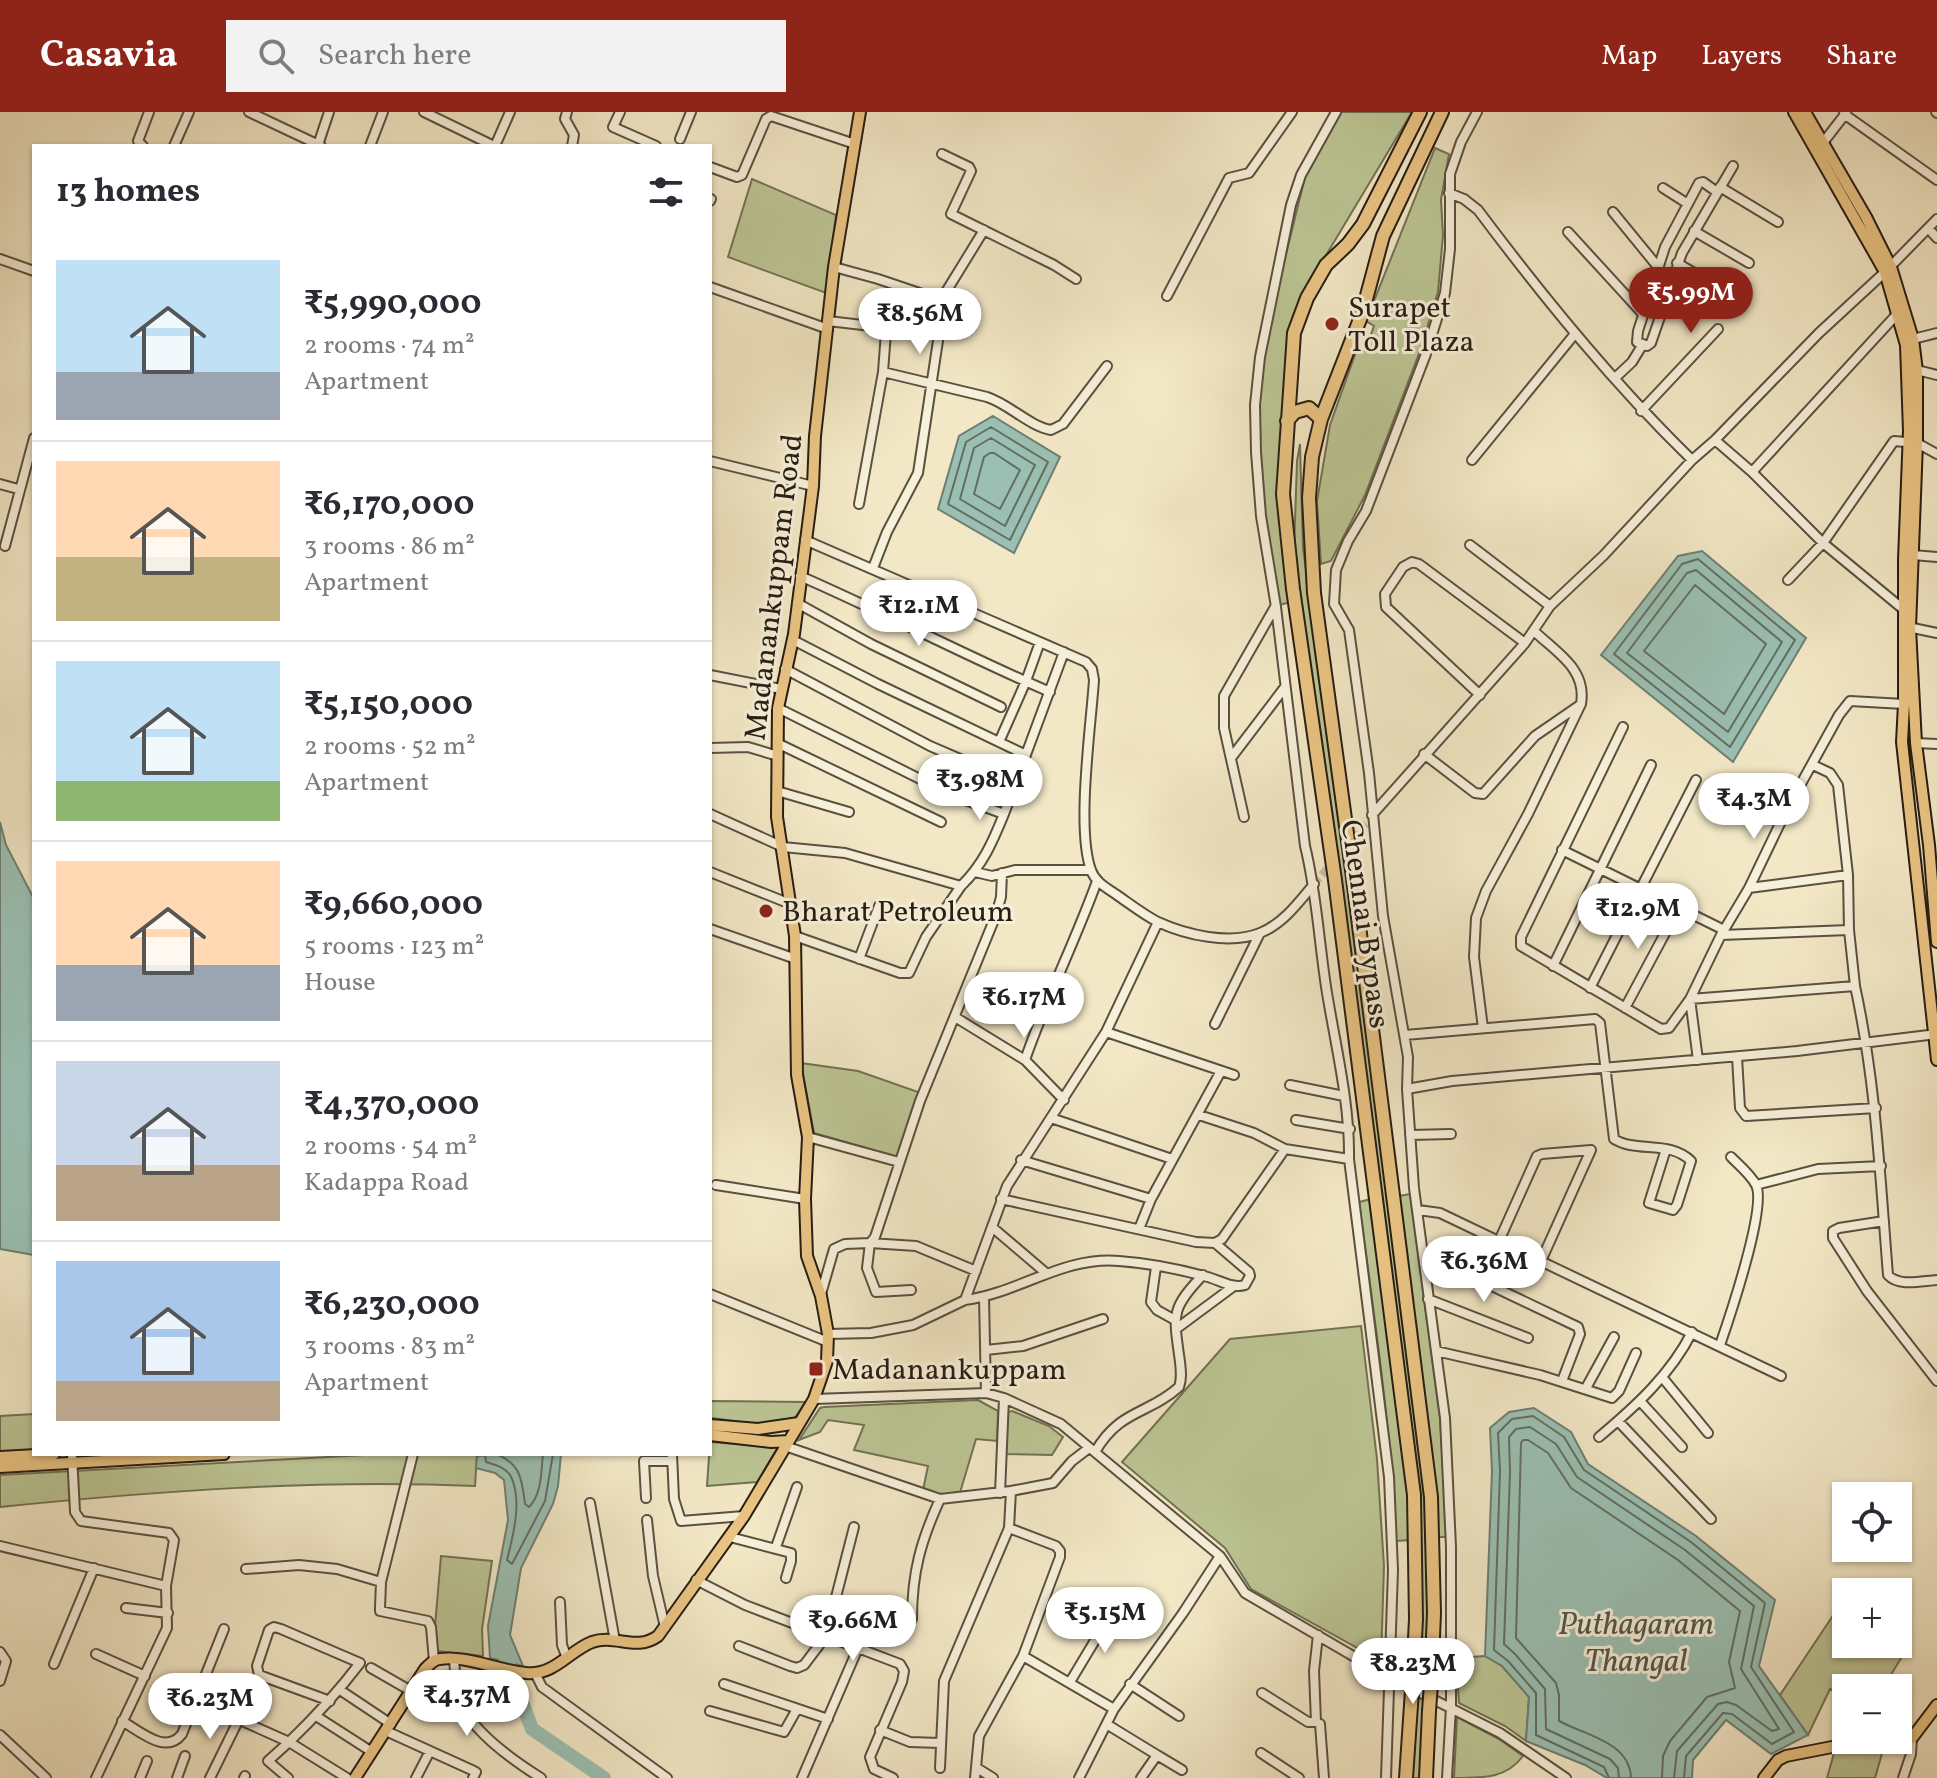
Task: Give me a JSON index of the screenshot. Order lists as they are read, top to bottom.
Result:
{
  "streets": {
    "highway": ["Chennai Bypass"],
    "main road": ["Madanankuppam Road"]
  },
  "water": ["Puthagaram Thangal"],
  "places": {
    "other": ["Surapet Toll Plaza", "Bharat Petroleum"],
    "transit": ["Madanankuppam"]
  },
  "page": {
    "header": "Casavia",
    "search": "Search here",
    "nav": ["Map", "Layers", "Share"],
    "heading": "13 homes",
    "list": [
      {
        "name": "₹5,990,000",
        "note": "2 rooms · 74 m² · Apartment"
      },
      {
        "name": "₹6,170,000",
        "note": "3 rooms · 86 m² · Apartment"
      },
      {
        "name": "₹5,150,000",
        "note": "2 rooms · 52 m² · Apartment"
      },
      {
        "name": "₹9,660,000",
        "note": "5 rooms · 123 m² · House"
      },
      {
        "name": "₹4,370,000",
        "note": "2 rooms · 54 m² · Kadappa Road"
      },
      {
        "name": "₹6,230,000",
        "note": "3 rooms · 83 m² · Apartment"
      }
    ],
    "price": [
      "₹5.99M",
      "₹8.56M",
      "₹12.1M",
      "₹3.98M",
      "₹4.3M",
      "₹12.9M",
      "₹6.17M",
      "₹6.36M",
      "₹5.15M",
      "₹9.66M",
      "₹8.23M",
      "₹4.37M",
      "₹6.23M"
    ],
    "map_buttons": ["+", "−"]
  }
}
